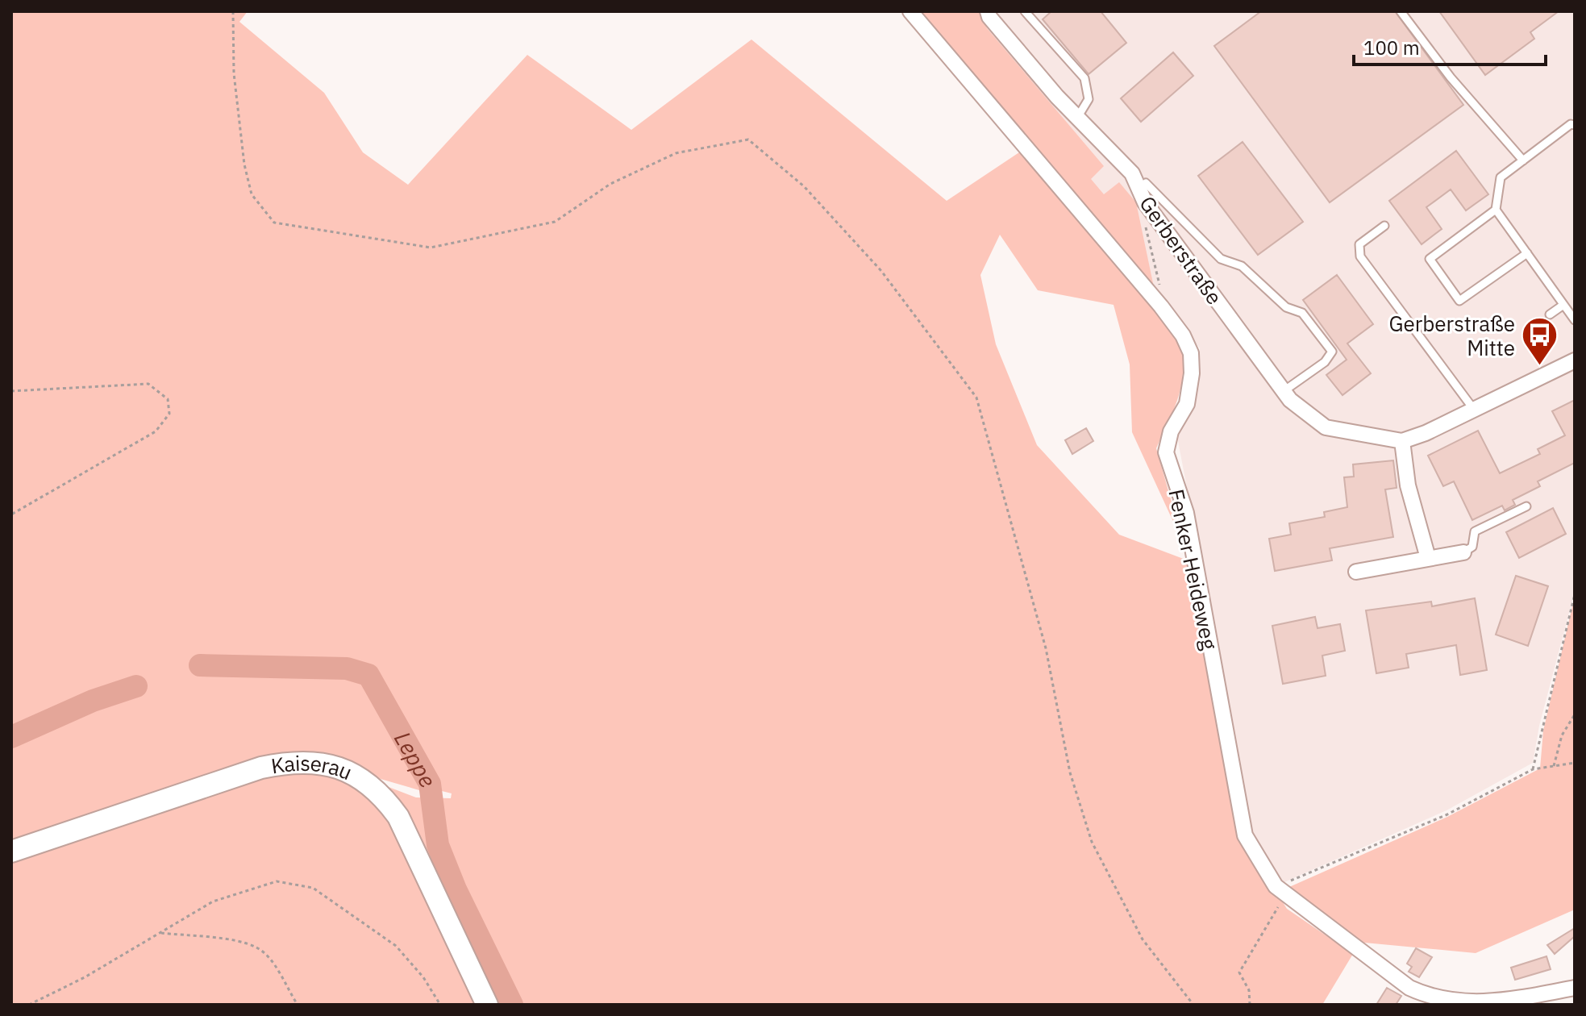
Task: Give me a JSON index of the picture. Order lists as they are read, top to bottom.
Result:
{
  "streets": {
    "main road": ["Kaiserau"],
    "street": ["Gerberstraße", "Fenker Heideweg"]
  },
  "water": ["Leppe"],
  "places": {
    "bus stop": ["Gerberstraße Mitte"]
  },
  "scale_bar": "100 m"
}
